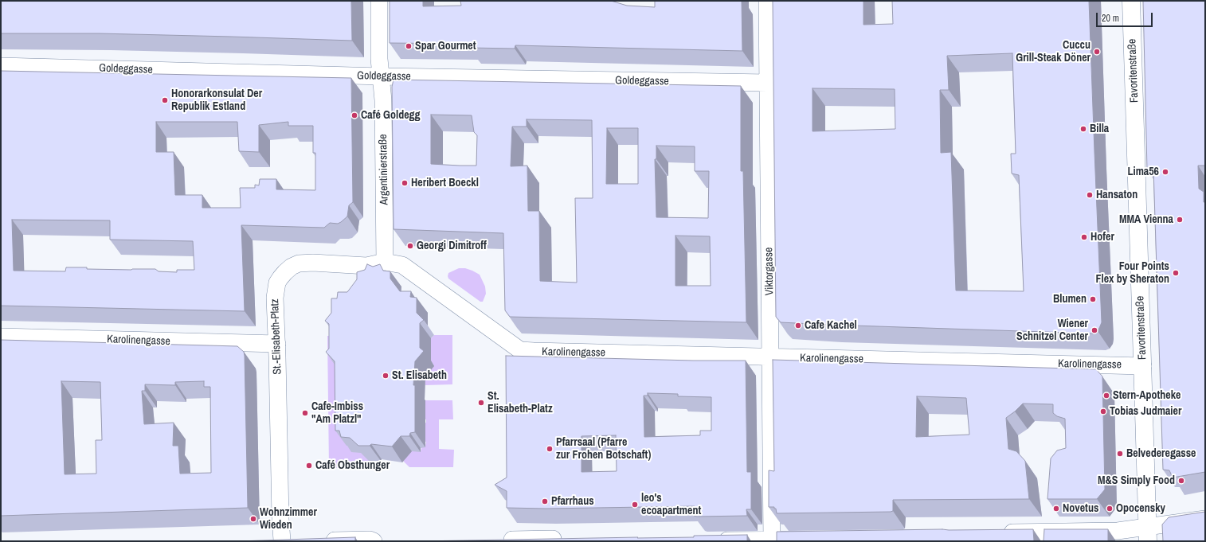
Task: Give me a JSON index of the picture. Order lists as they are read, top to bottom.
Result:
{
  "streets": {
    "main road": ["Favoritenstraße"],
    "street": [
      "Goldeggasse",
      "Argentinierstraße",
      "Viktorgasse",
      "St.-Elisabeth-Platz",
      "Karolinengasse"
    ]
  },
  "crossings": [
    ["Goldeggasse", "Argentinierstraße"],
    ["Goldeggasse", "Viktorgasse"],
    ["Favoritenstraße", "Karolinengasse"],
    ["Argentinierstraße", "St.-Elisabeth-Platz"],
    ["Viktorgasse", "Karolinengasse"],
    ["St.-Elisabeth-Platz", "Karolinengasse"]
  ],
  "places": [
    "Spar Gourmet",
    "Cuccu Grill-Steak Döner",
    "Honorarkonsulat Der Republik Estland",
    "Café Goldegg",
    "Billa",
    "Lima56",
    "Heribert Boeckl",
    "Hansaton",
    "MMA Vienna",
    "Hofer",
    "Georgi Dimitroff",
    "Four Points Flex by Sheraton",
    "Blumen",
    "Cafe Kachel",
    "Wiener Schnitzel Center",
    "St. Elisabeth",
    "Stern-Apotheke",
    "St. Elisabeth-Platz",
    "Tobias Judmaier",
    "Cafe-Imbiss \"Am Platzl\"",
    "Pfarrsaal (Pfarre zur Frohen Botschaft)",
    "Belvederegasse",
    "Café Obsthunger",
    "M&S Simply Food",
    "Pfarrhaus",
    "leo's ecoapartment",
    "Novetus",
    "Opocensky",
    "Wohnzimmer Wieden"
  ],
  "scale_bar": "20 m"
}
